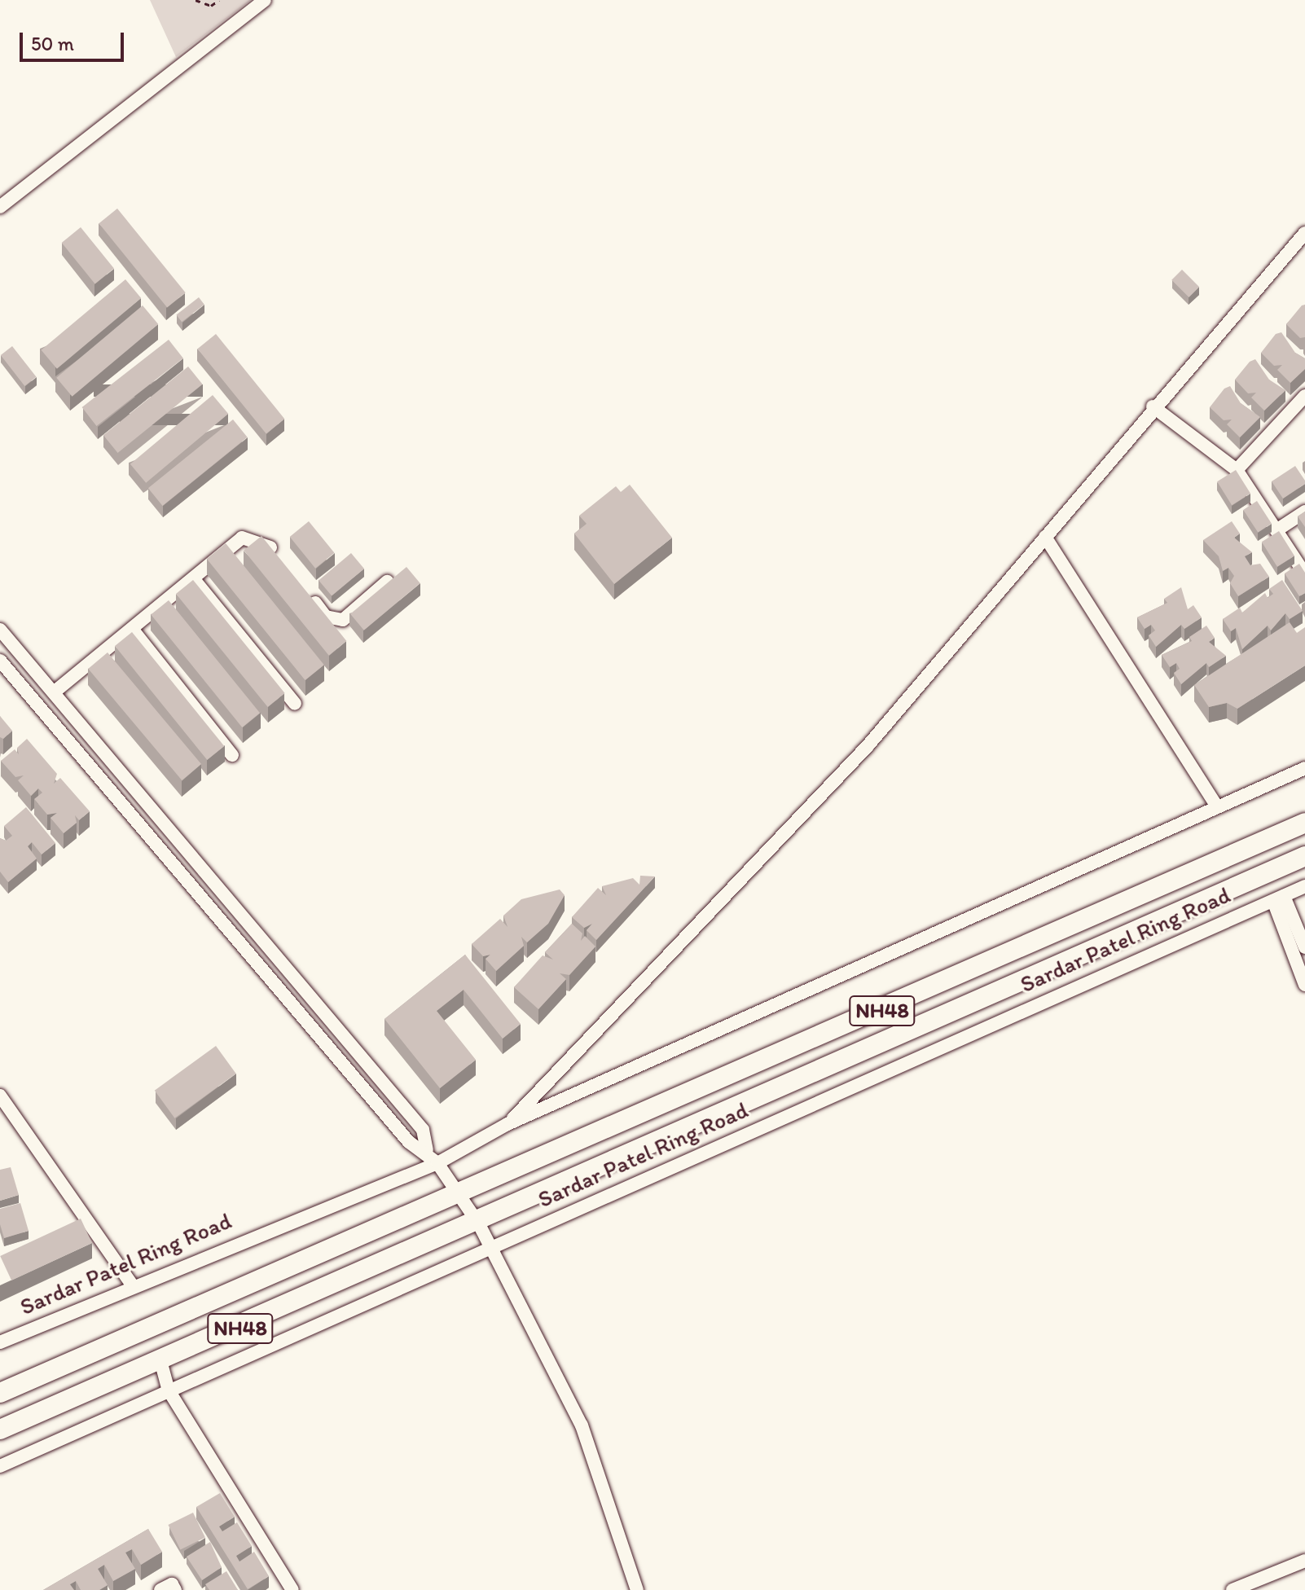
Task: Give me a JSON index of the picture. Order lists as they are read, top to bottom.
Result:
{
  "streets": {
    "highway": ["Sardar Patel Ring Road", "NH48"]
  },
  "scale_bar": "50 m"
}
